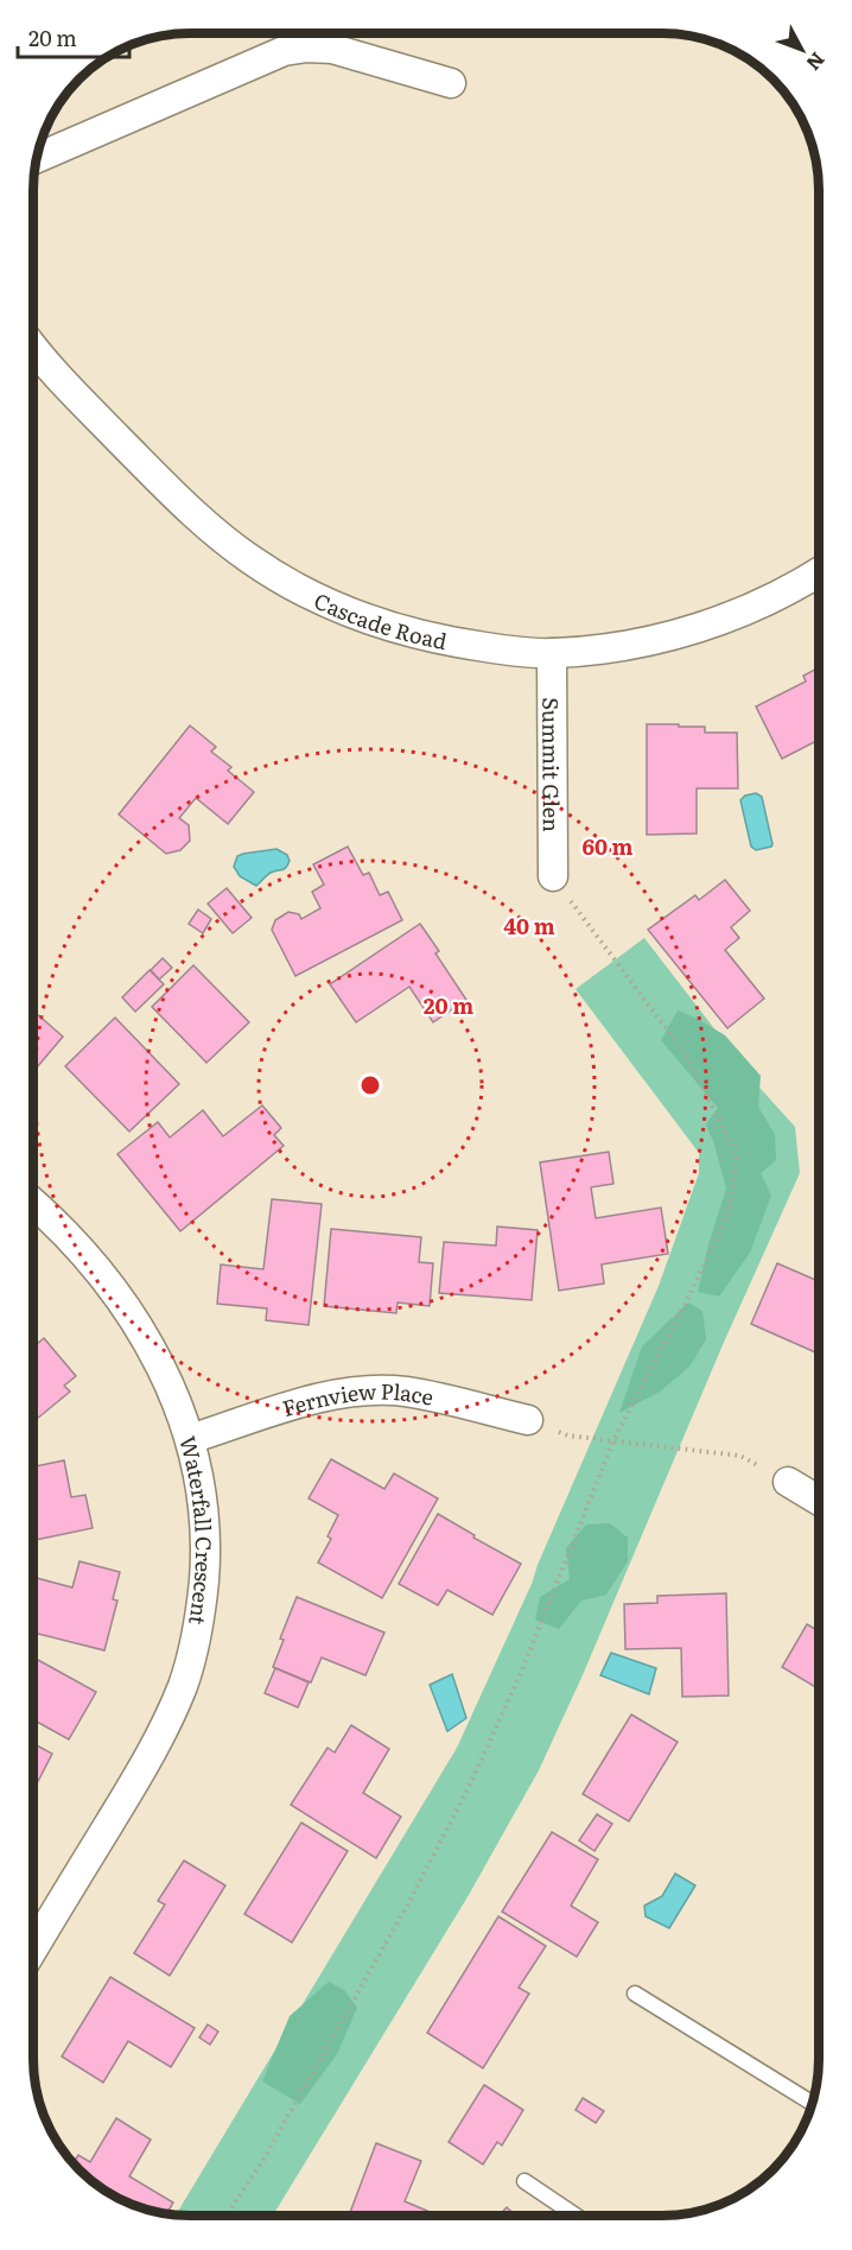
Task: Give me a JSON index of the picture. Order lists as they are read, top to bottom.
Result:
{
  "streets": {
    "street": [
      "Cascade Road",
      "Summit Glen",
      "Fernview Place",
      "Waterfall Crescent"
    ]
  },
  "crossings": [
    ["Cascade Road", "Summit Glen"],
    ["Fernview Place", "Waterfall Crescent"]
  ],
  "scale_bar": "20 m",
  "north": "bottom right",
  "rings": ["60 m", "40 m", "20 m"]
}
